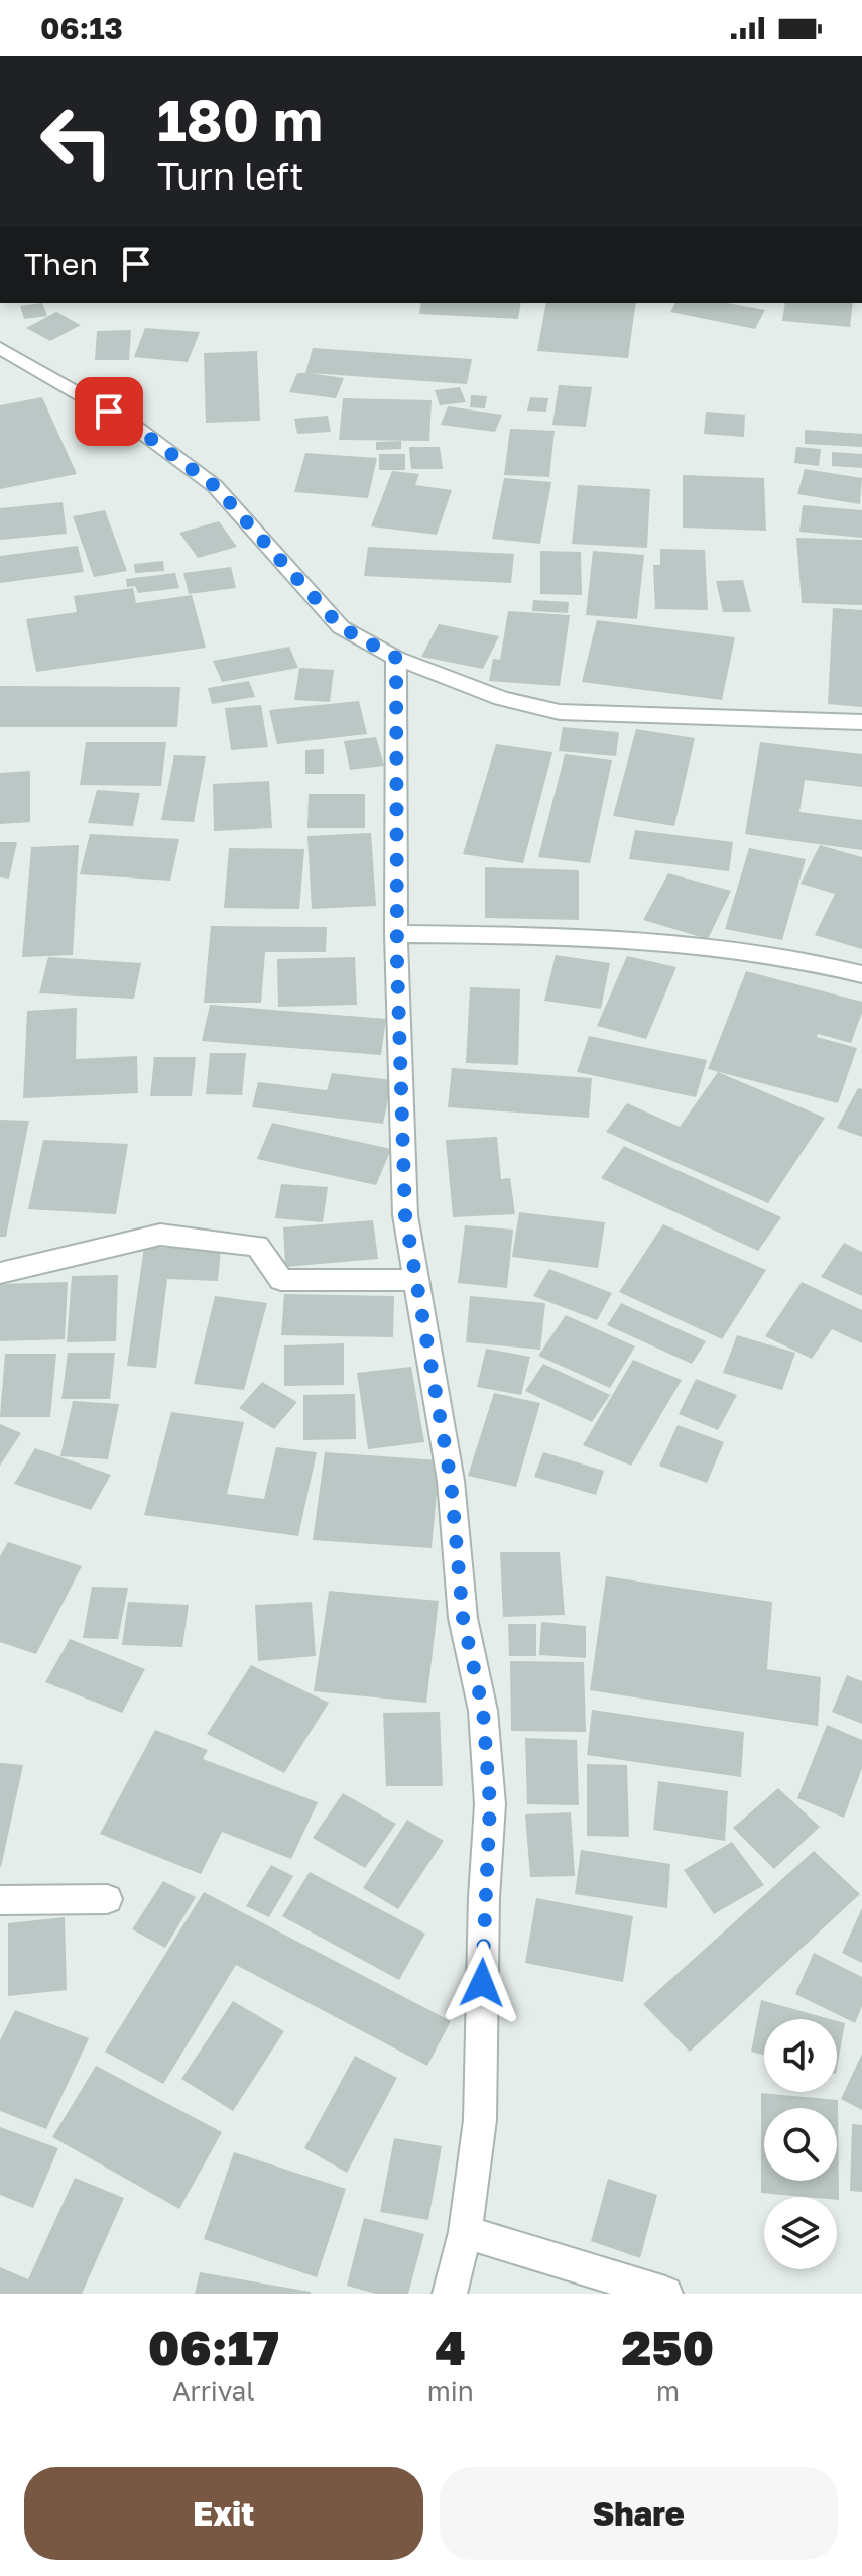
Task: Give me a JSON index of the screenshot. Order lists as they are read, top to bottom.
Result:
{
  "page": {
    "status": "06:13",
    "turn": ["180 m", "Turn left"],
    "then": "Then",
    "eta": [
      "06:17",
      "Arrival",
      "4",
      "min",
      "250",
      "m"
    ],
    "buttons": ["Exit", "Share"]
  }
}
